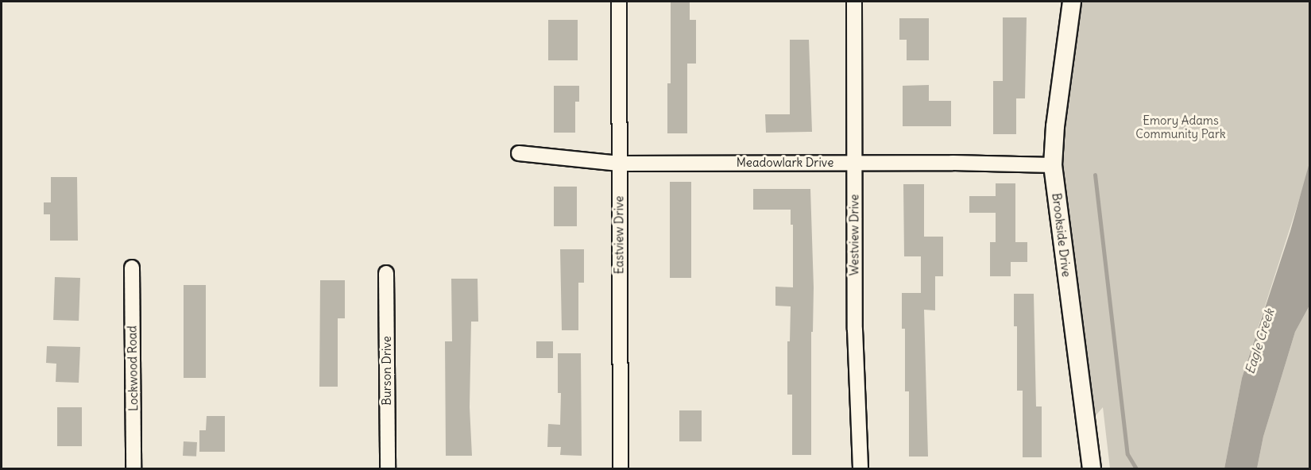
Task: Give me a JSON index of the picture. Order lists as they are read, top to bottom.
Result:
{
  "streets": {
    "street": [
      "Meadowlark Drive",
      "Eastview Drive",
      "Westview Drive",
      "Brookside Drive",
      "Lockwood Road",
      "Burson Drive"
    ]
  },
  "crossings": [
    ["Meadowlark Drive", "Eastview Drive"],
    ["Meadowlark Drive", "Westview Drive"],
    ["Meadowlark Drive", "Brookside Drive"]
  ],
  "water": ["Eagle Creek"],
  "parks": ["Emory Adams Community Park"]
}
